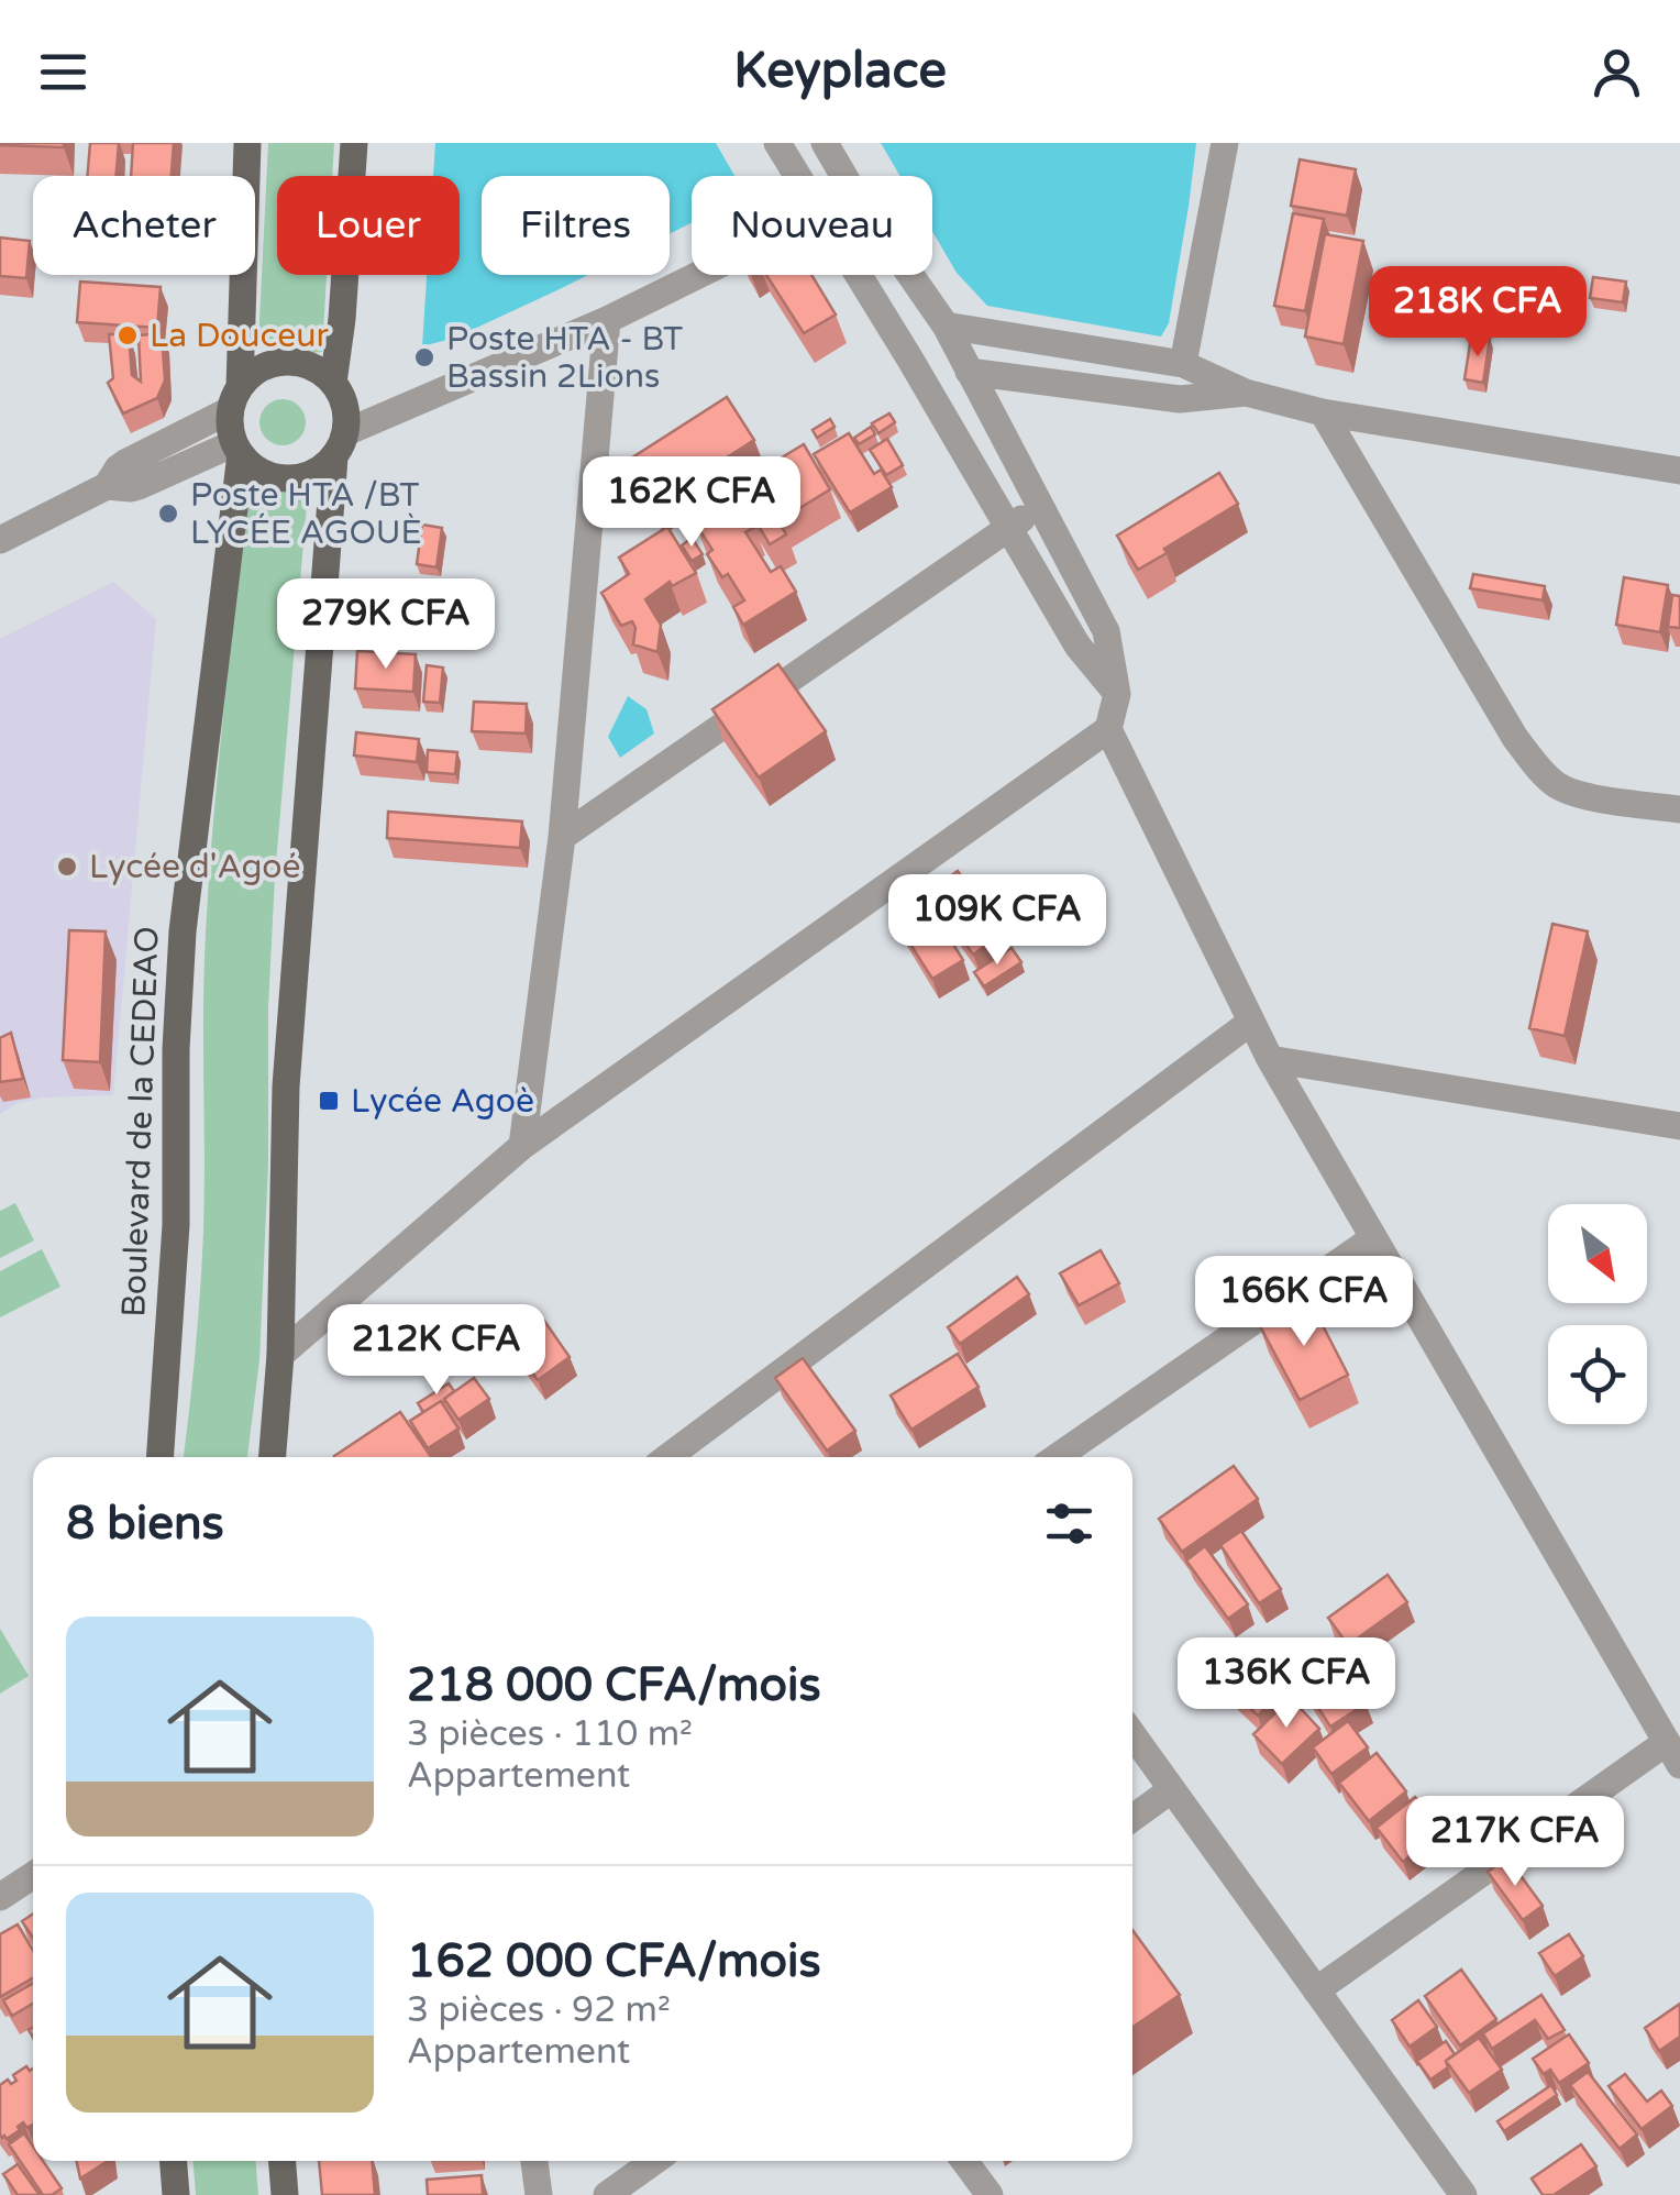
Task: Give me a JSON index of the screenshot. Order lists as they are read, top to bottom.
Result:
{
  "streets": {
    "main road": ["Boulevard de la CEDEAO"]
  },
  "places": {
    "other": [
      "La Douceur",
      "Poste HTA - BT Bassin 2Lions",
      "Poste HTA /BT LYCÉE AGOUÈ",
      "Lycée d'Agoé"
    ],
    "transit": ["Lycée Agoè"]
  },
  "north": "bottom right",
  "page": {
    "header": "Keyplace",
    "chip": [
      "Acheter",
      "Louer",
      "Filtres",
      "Nouveau"
    ],
    "price": [
      "218K CFA",
      "162K CFA",
      "279K CFA",
      "109K CFA",
      "166K CFA",
      "212K CFA",
      "136K CFA",
      "217K CFA"
    ],
    "heading": "8 biens",
    "list": [
      {
        "name": "218 000 CFA/mois",
        "note": "3 pièces · 110 m² · Appartement"
      },
      {
        "name": "162 000 CFA/mois",
        "note": "3 pièces · 92 m² · Appartement"
      }
    ]
  }
}
